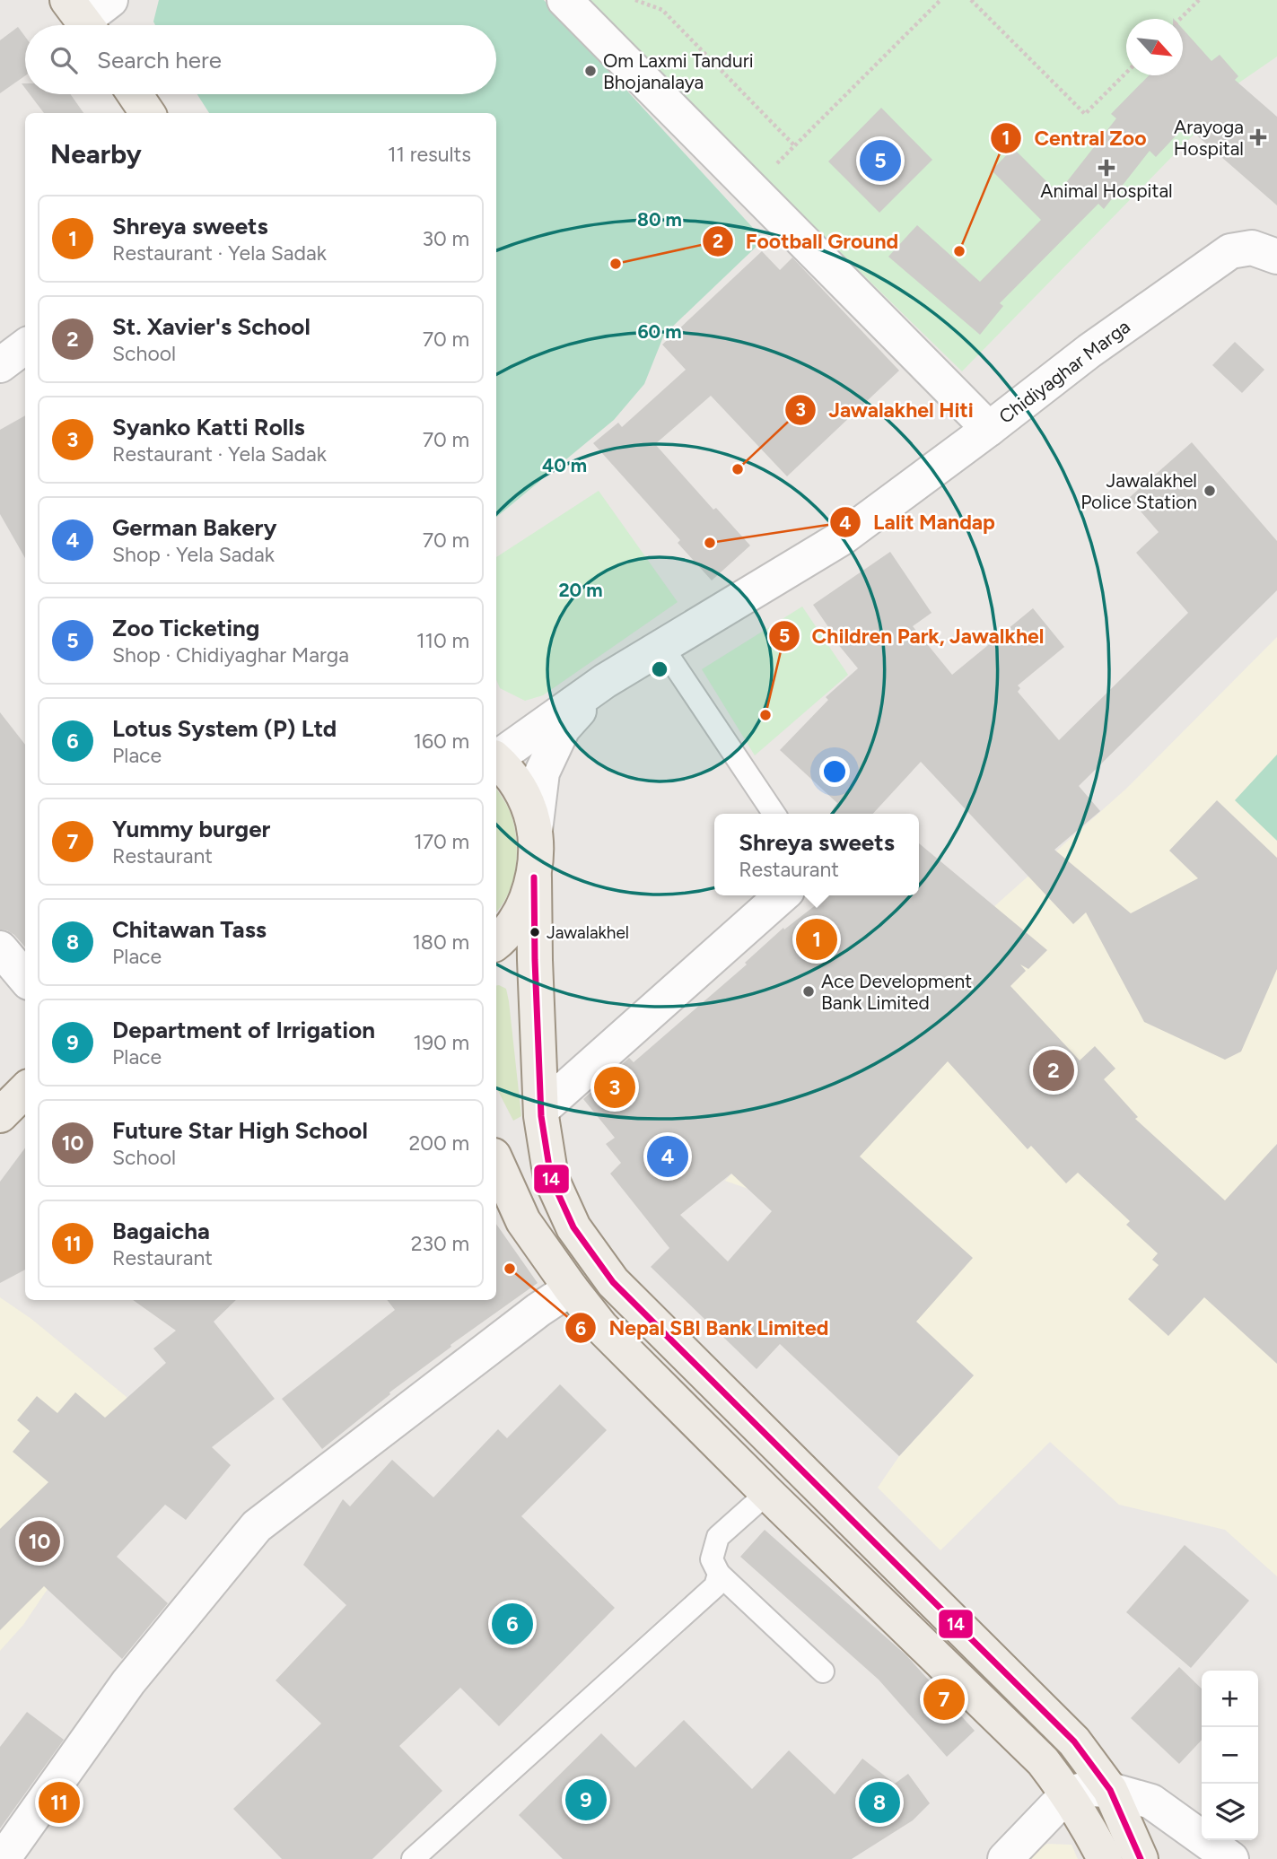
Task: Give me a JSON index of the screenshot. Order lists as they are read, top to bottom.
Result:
{
  "streets": {
    "street": ["Chidiyaghar Marga"]
  },
  "places": {
    "other": [
      "Om Laxmi Tanduri Bhojanalaya",
      "Central Zoo",
      "Football Ground",
      "Jawalakhel Hiti",
      "Jawalakhel Police Station",
      "Lalit Mandap",
      "Children Park, Jawalkhel",
      "Jawalakhel",
      "Ace Development Bank Limited",
      "Nepal SBI Bank Limited"
    ],
    "health": ["Arayoga Hospital", "Animal Hospital"]
  },
  "lines": ["transit line 14"],
  "north": "bottom right",
  "page": {
    "search": "Search here",
    "heading": ["Nearby", "11 results"],
    "pins": [
      "5",
      "1",
      "2",
      "3",
      "4",
      "10",
      "6",
      "7",
      "9",
      "8",
      "11"
    ],
    "list": [
      {
        "mark": "1",
        "name": "Shreya sweets",
        "note": "Restaurant · Yela Sadak",
        "value": "30 m"
      },
      {
        "mark": "2",
        "name": "St. Xavier's School",
        "note": "School",
        "value": "70 m"
      },
      {
        "mark": "3",
        "name": "Syanko Katti Rolls",
        "note": "Restaurant · Yela Sadak",
        "value": "70 m"
      },
      {
        "mark": "4",
        "name": "German Bakery",
        "note": "Shop · Yela Sadak",
        "value": "70 m"
      },
      {
        "mark": "5",
        "name": "Zoo Ticketing",
        "note": "Shop · Chidiyaghar Marga",
        "value": "110 m"
      },
      {
        "mark": "6",
        "name": "Lotus System (P) Ltd",
        "note": "Place",
        "value": "160 m"
      },
      {
        "mark": "7",
        "name": "Yummy burger",
        "note": "Restaurant",
        "value": "170 m"
      },
      {
        "mark": "8",
        "name": "Chitawan Tass",
        "note": "Place",
        "value": "180 m"
      },
      {
        "mark": "9",
        "name": "Department of Irrigation",
        "note": "Place",
        "value": "190 m"
      },
      {
        "mark": "10",
        "name": "Future Star High School",
        "note": "School",
        "value": "200 m"
      },
      {
        "mark": "11",
        "name": "Bagaicha",
        "note": "Restaurant",
        "value": "230 m"
      }
    ],
    "popup": ["Shreya sweets", "Restaurant"],
    "map_buttons": ["+", "−"]
  },
  "rings": [
    "80 m",
    "60 m",
    "40 m",
    "20 m"
  ]
}
